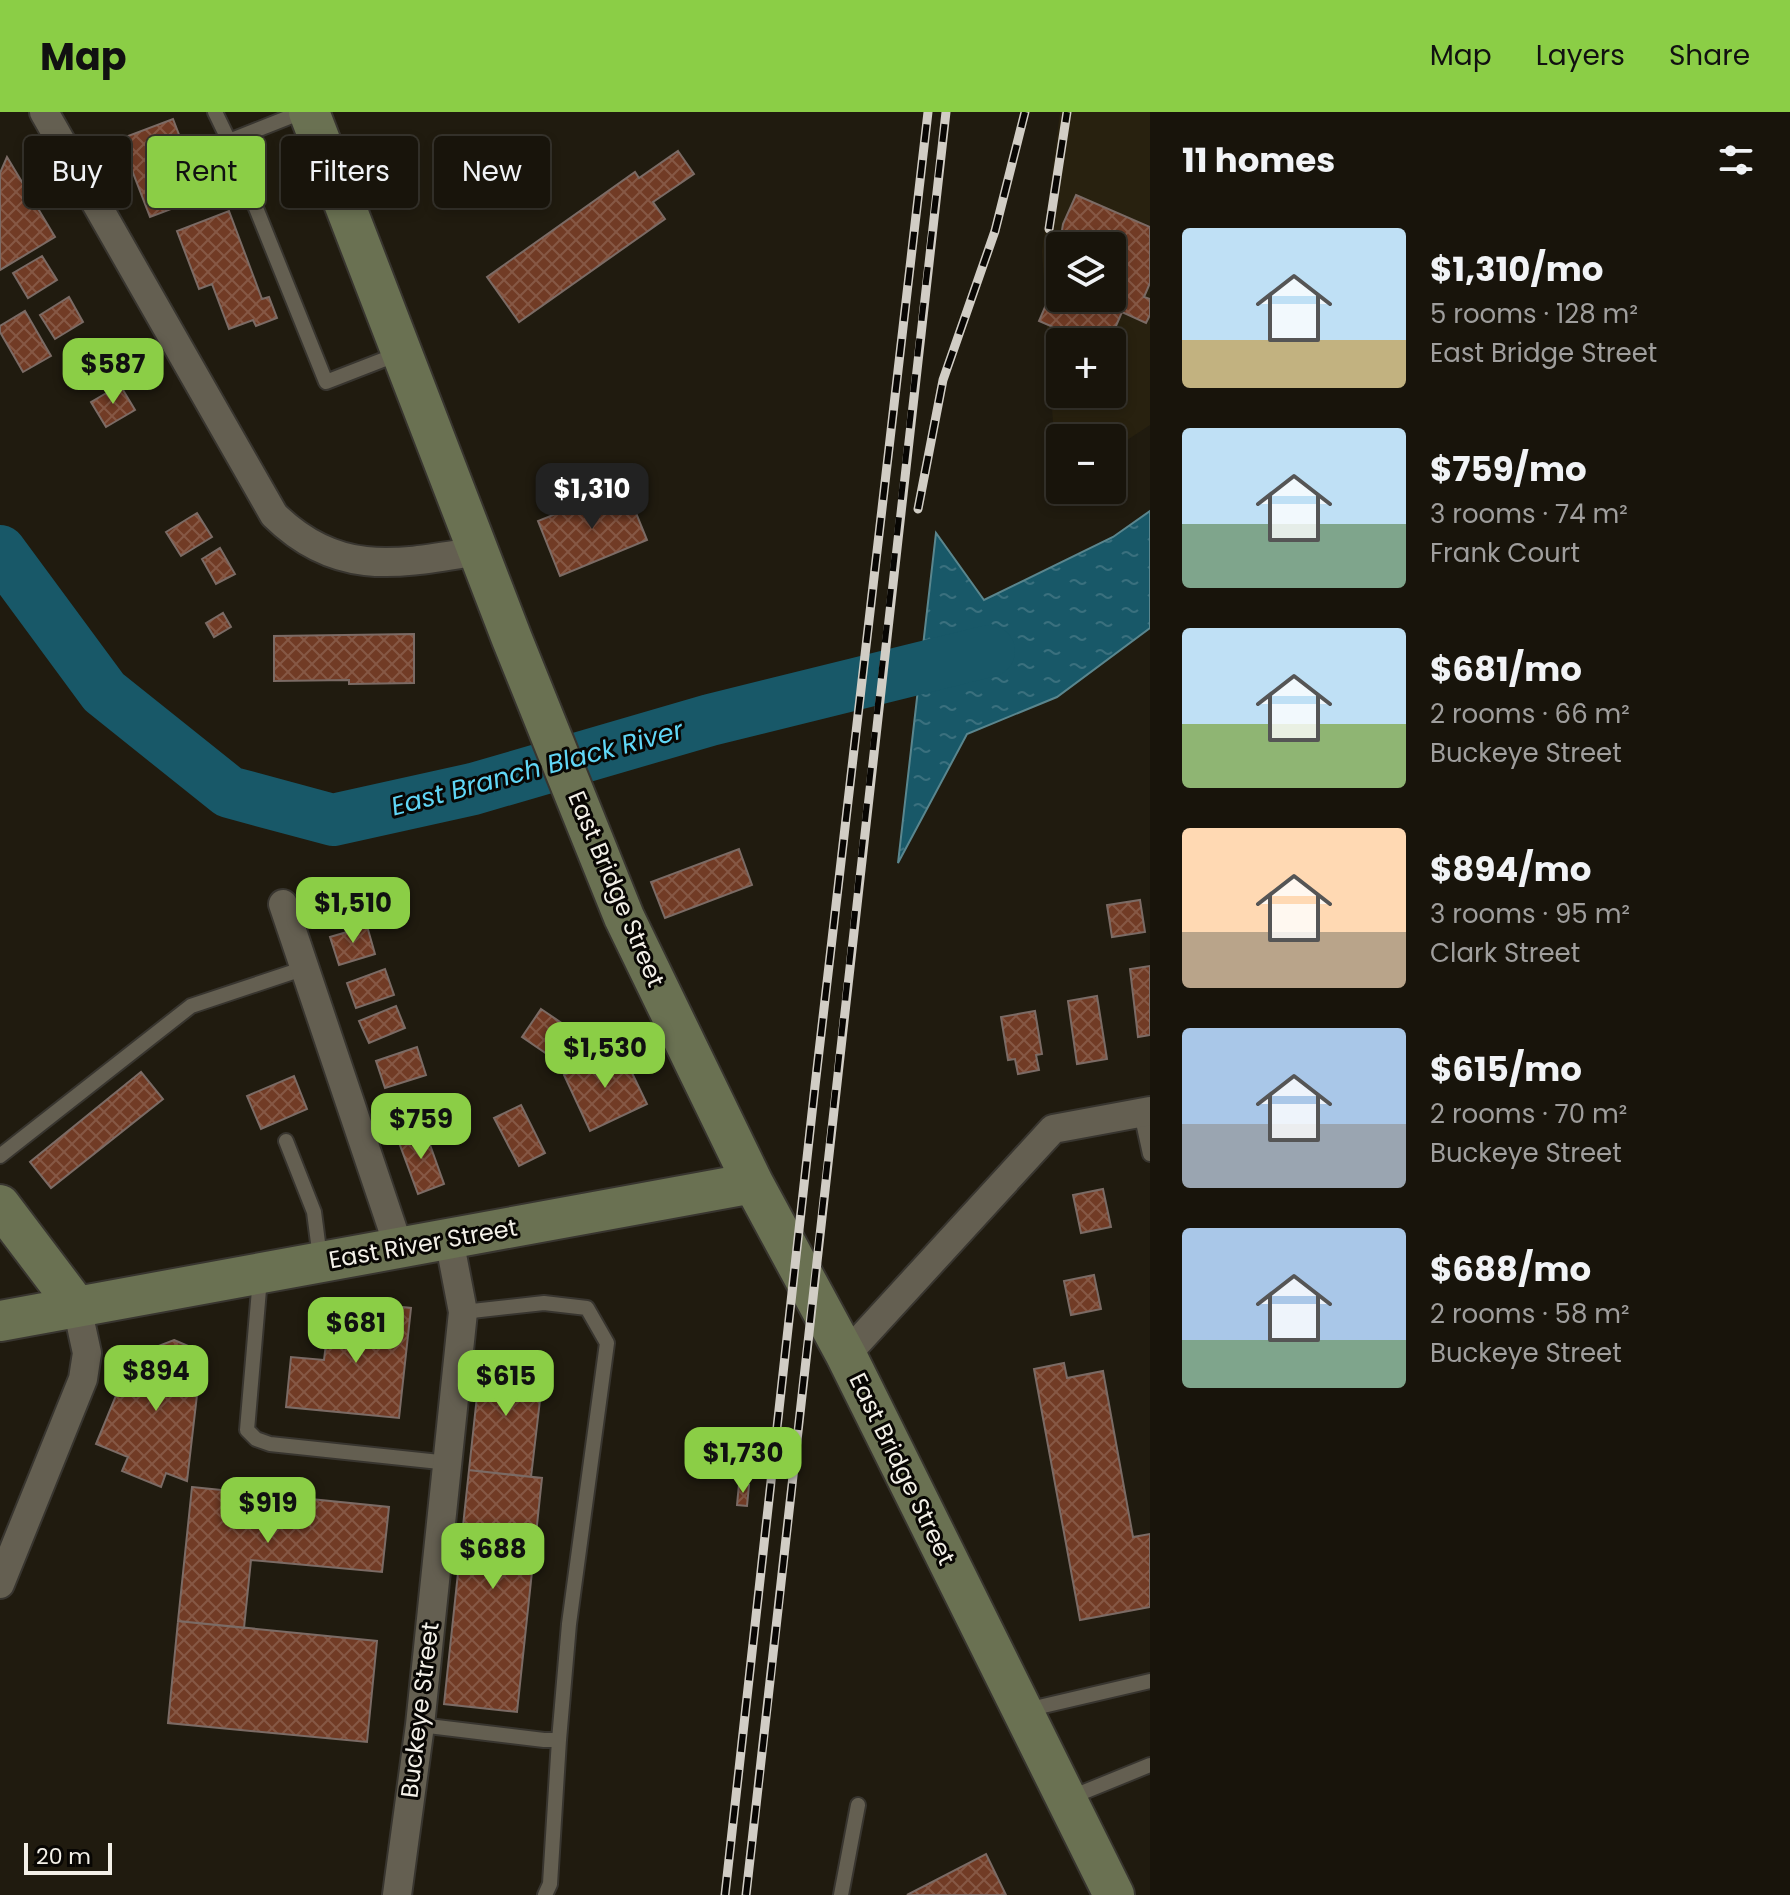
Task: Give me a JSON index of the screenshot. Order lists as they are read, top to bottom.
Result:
{
  "streets": {
    "main road": ["East Bridge Street", "East River Street"],
    "street": ["Buckeye Street"]
  },
  "crossings": [
    ["East Bridge Street", "East River Street"],
    ["East River Street", "Buckeye Street"]
  ],
  "water": ["East Branch Black River"],
  "scale_bar": "20 m",
  "page": {
    "header": "Map",
    "nav": ["Map", "Layers", "Share"],
    "heading": "11 homes",
    "chip": [
      "Buy",
      "Rent",
      "Filters",
      "New"
    ],
    "list": [
      {
        "name": "$1,310/mo",
        "note": "5 rooms · 128 m² · East Bridge Street"
      },
      {
        "name": "$759/mo",
        "note": "3 rooms · 74 m² · Frank Court"
      },
      {
        "name": "$681/mo",
        "note": "2 rooms · 66 m² · Buckeye Street"
      },
      {
        "name": "$894/mo",
        "note": "3 rooms · 95 m² · Clark Street"
      },
      {
        "name": "$615/mo",
        "note": "2 rooms · 70 m² · Buckeye Street"
      },
      {
        "name": "$688/mo",
        "note": "2 rooms · 58 m² · Buckeye Street"
      }
    ],
    "map_buttons": ["+", "−"],
    "price": [
      "$587",
      "$1,310",
      "$1,510",
      "$1,530",
      "$759",
      "$681",
      "$894",
      "$615",
      "$1,730",
      "$919",
      "$688"
    ],
    "scale": "20 m"
  }
}
